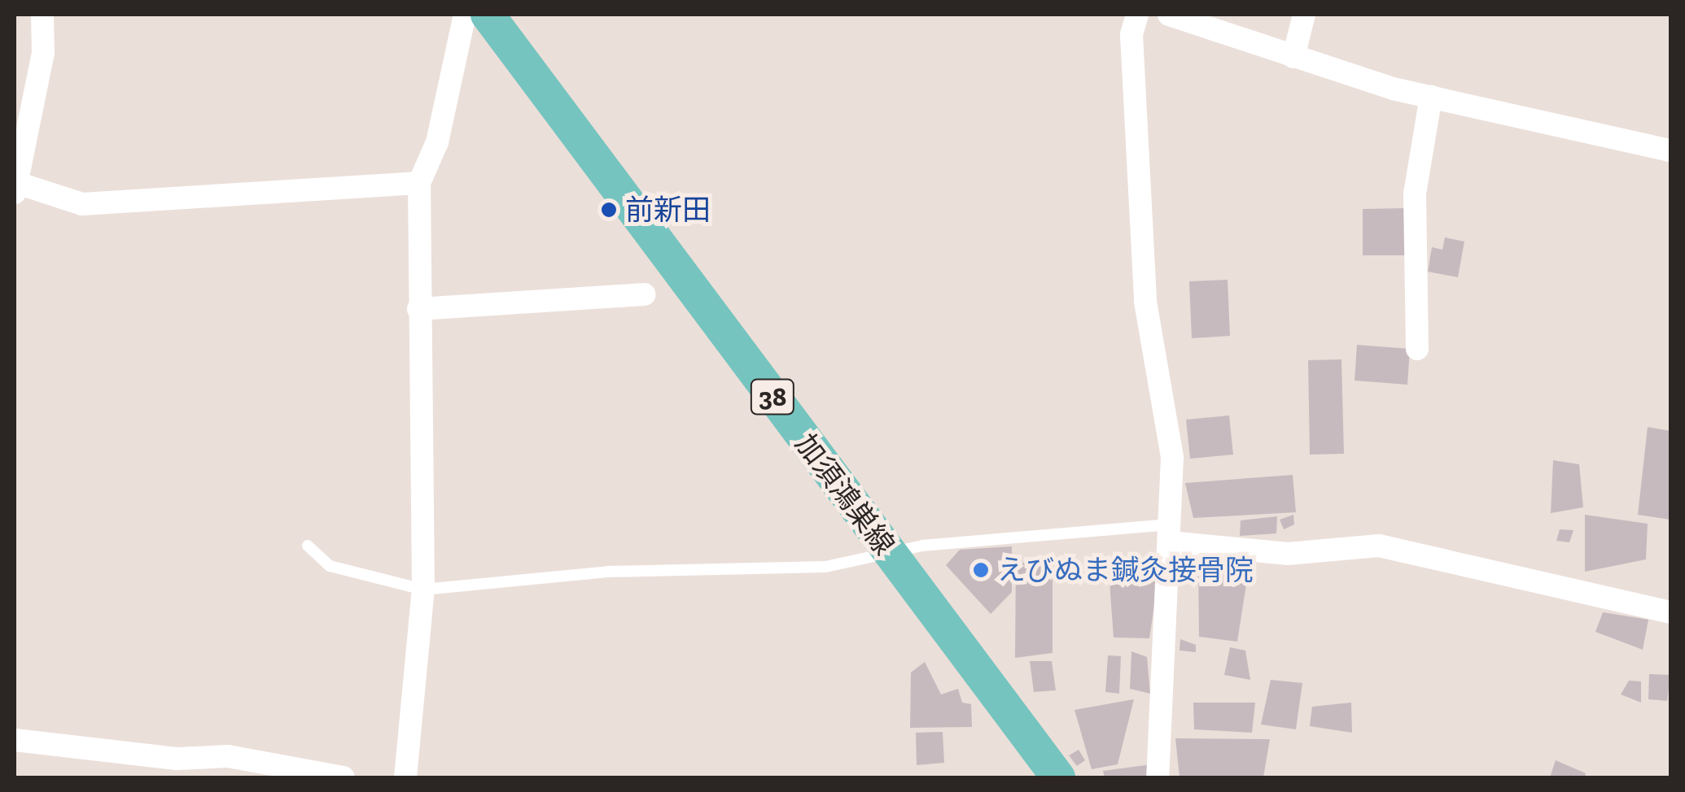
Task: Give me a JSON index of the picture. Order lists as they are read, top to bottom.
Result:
{
  "streets": {
    "main road": ["38", "加須鴻巣線"]
  },
  "places": ["前新田", "えびぬま鍼灸接骨院"]
}
